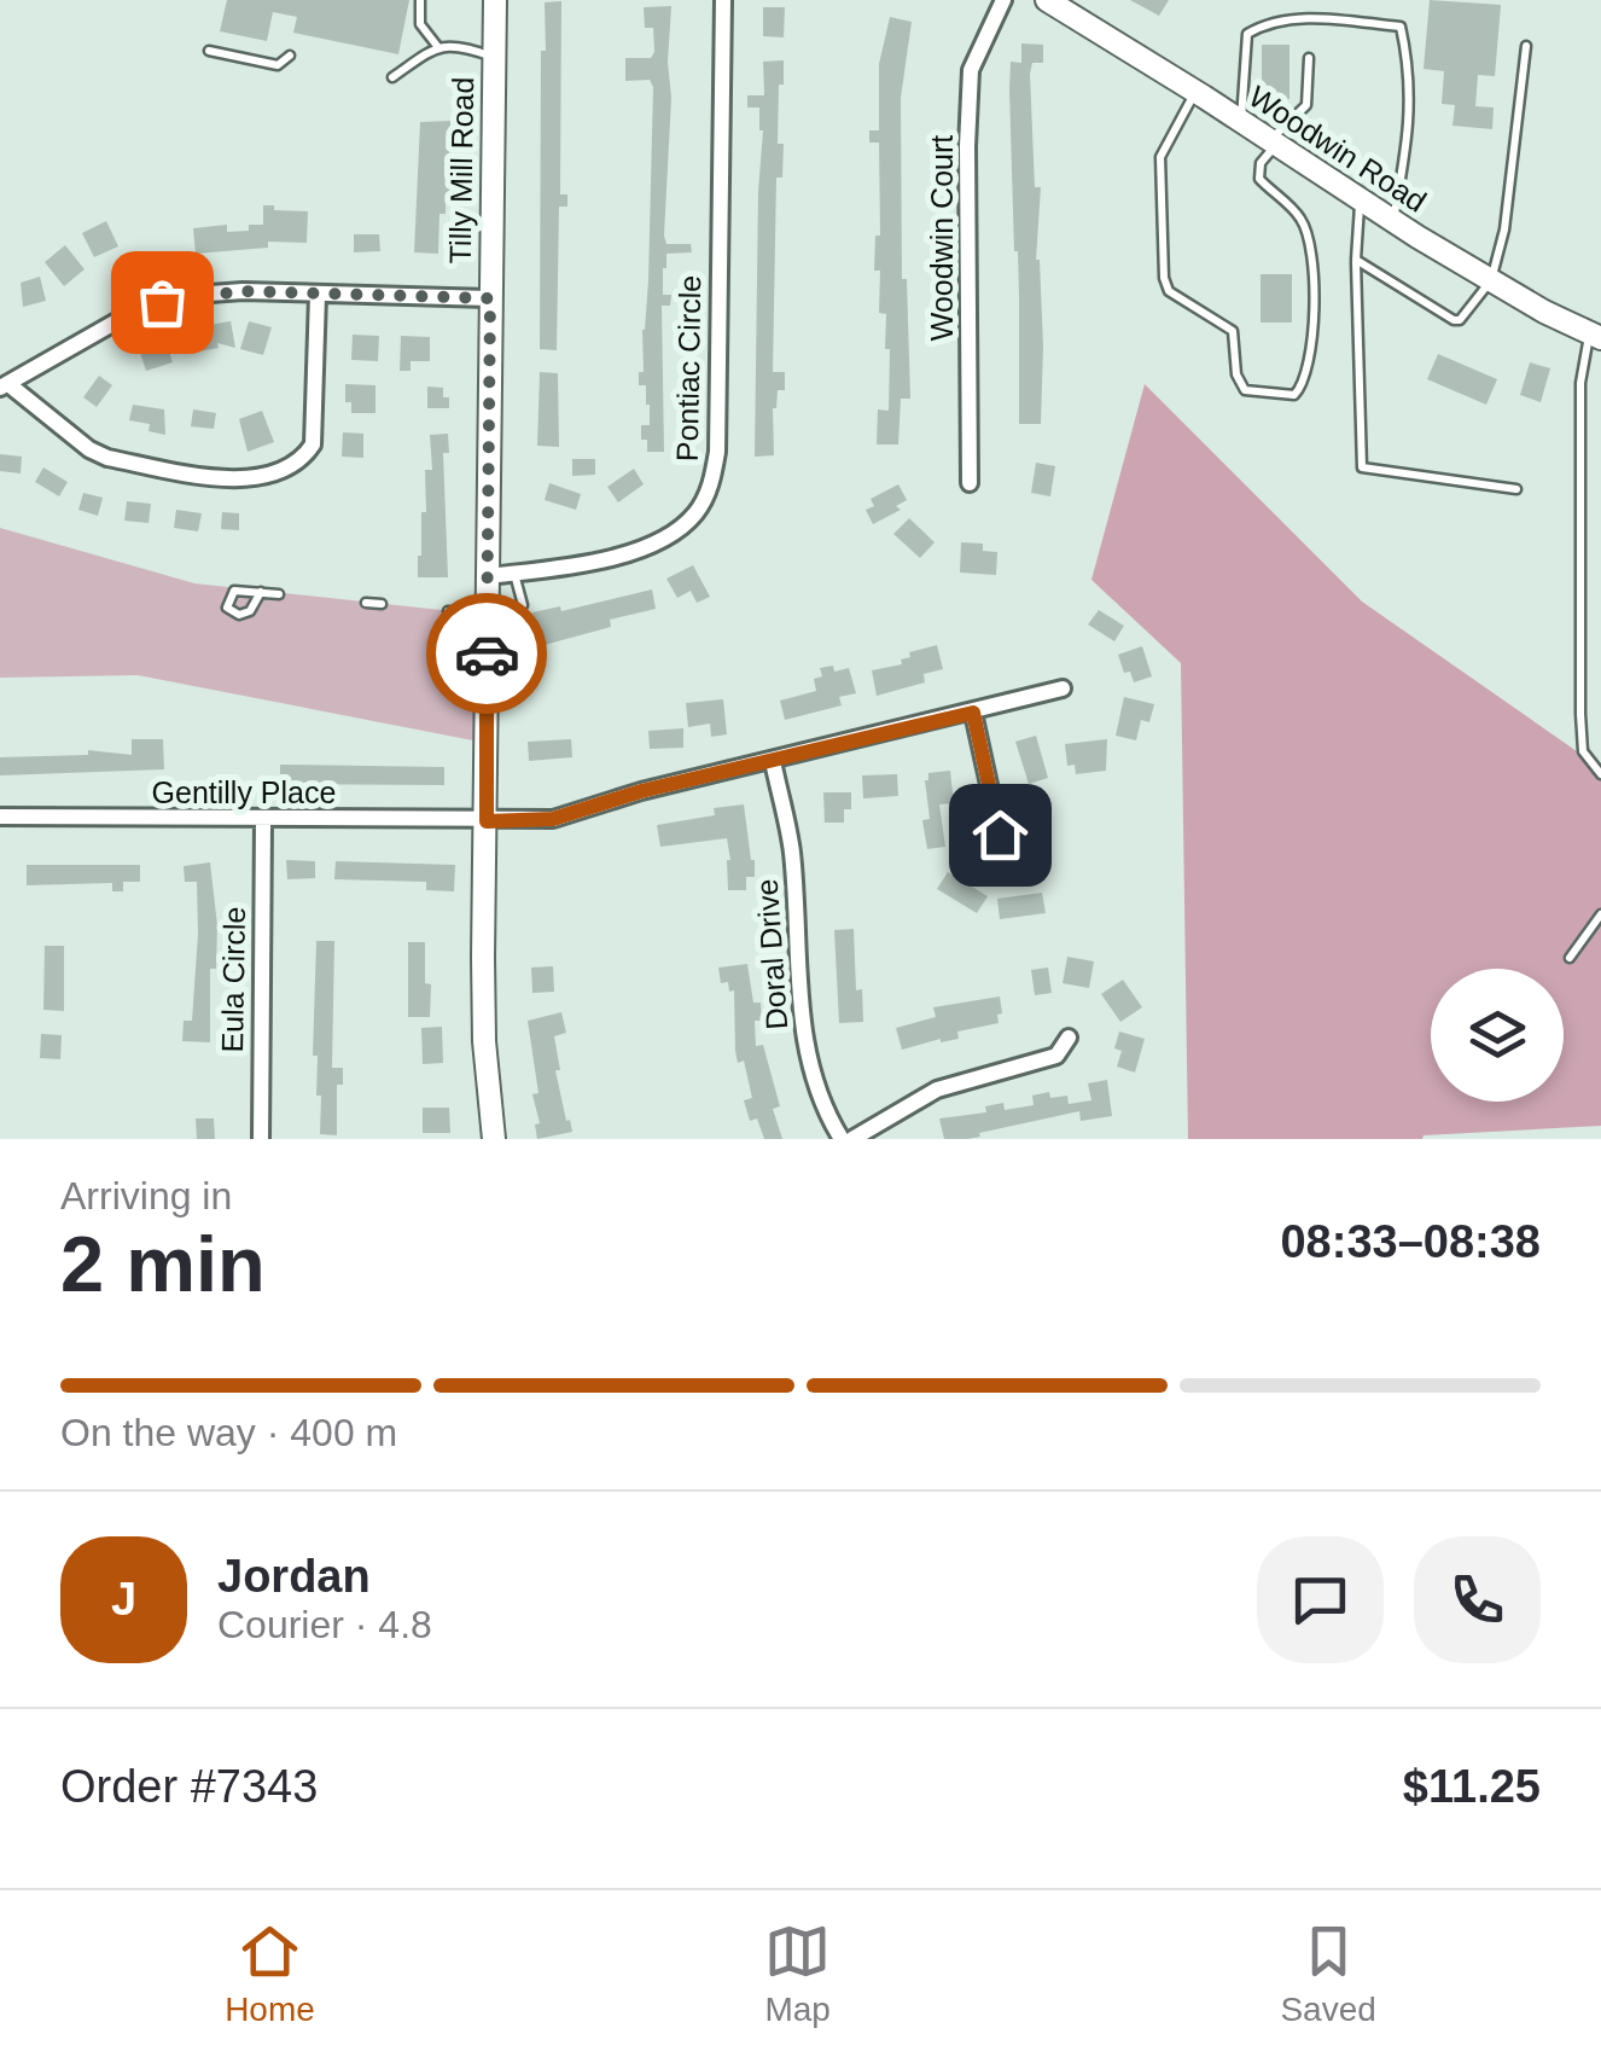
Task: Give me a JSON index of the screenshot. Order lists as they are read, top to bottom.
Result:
{
  "streets": {
    "street": [
      "Woodwin Road",
      "Tilly Mill Road",
      "Woodwin Court",
      "Pontiac Circle",
      "Gentilly Place",
      "Doral Drive",
      "Eula Circle"
    ]
  },
  "crossings": [
    ["Tilly Mill Road", "Pontiac Circle"],
    ["Tilly Mill Road", "Gentilly Place"],
    ["Gentilly Place", "Doral Drive"],
    ["Gentilly Place", "Eula Circle"]
  ],
  "page": {
    "heading": ["2 min", "Arriving in", "08:33–08:38"],
    "panel": [
      "Jordan",
      "Courier · 4.8",
      "Order #7343",
      "$11.25"
    ],
    "bar": "On the way · 400 m",
    "round": "J",
    "tabs": ["Home", "Map", "Saved"]
  }
}
